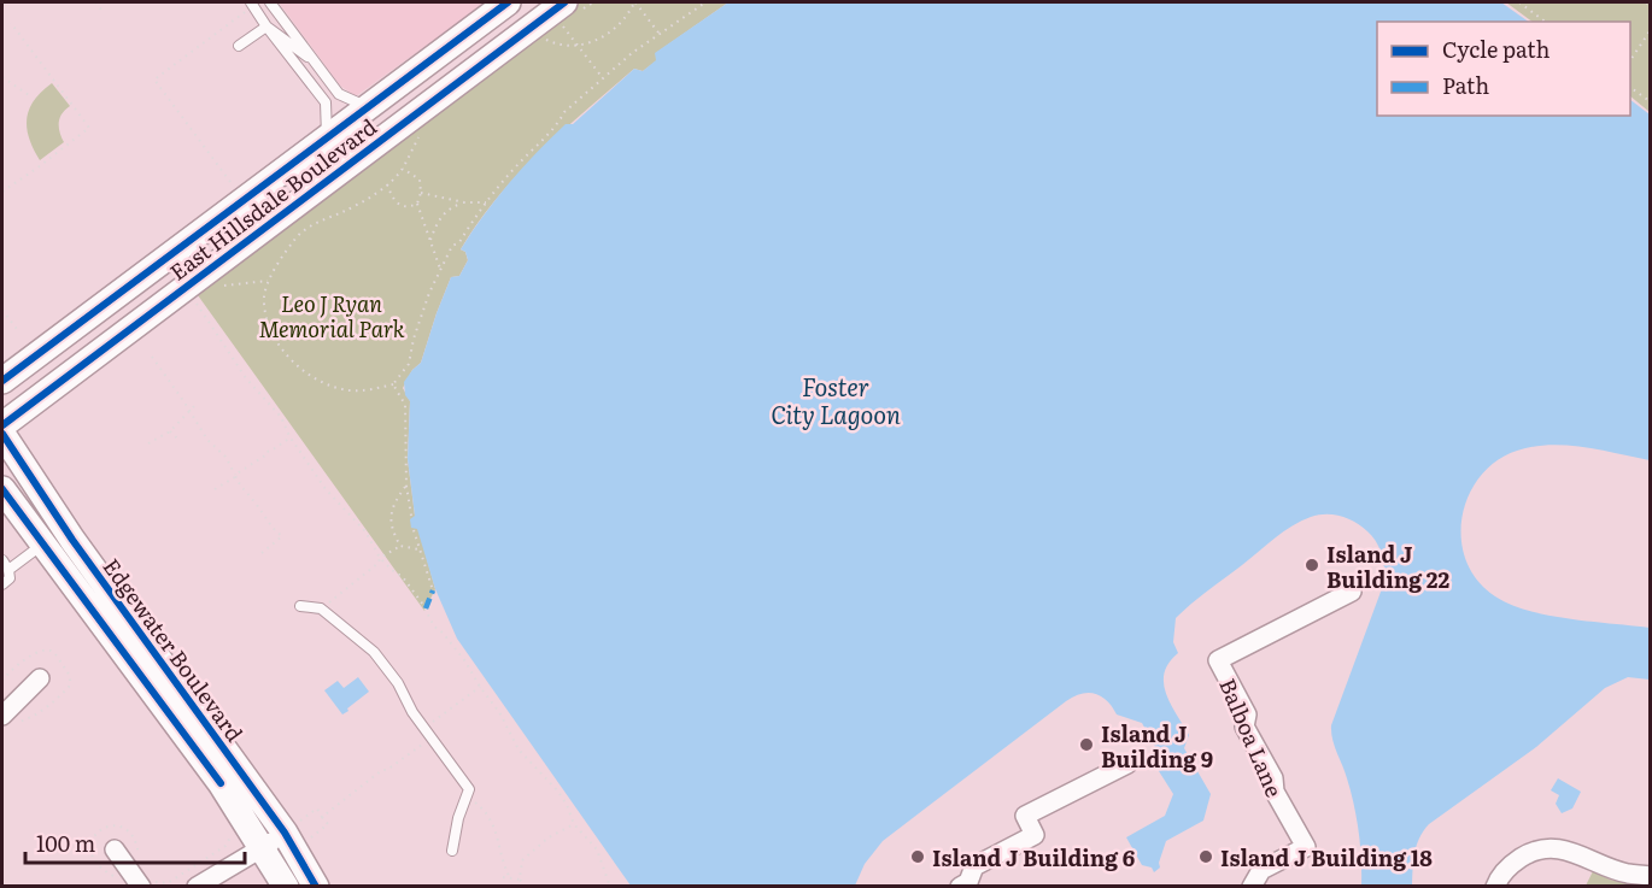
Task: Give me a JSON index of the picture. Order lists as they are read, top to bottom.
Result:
{
  "streets": {
    "main road": ["East Hillsdale Boulevard", "Edgewater Boulevard"],
    "street": ["Balboa Lane"]
  },
  "water": ["Foster City Lagoon"],
  "parks": ["Leo J Ryan Memorial Park"],
  "places": [
    "Island J Building 22",
    "Island J Building 9",
    "Island J Building 6",
    "Island J Building 18"
  ],
  "legend": ["Cycle path", "Path"],
  "scale_bar": "100 m"
}
